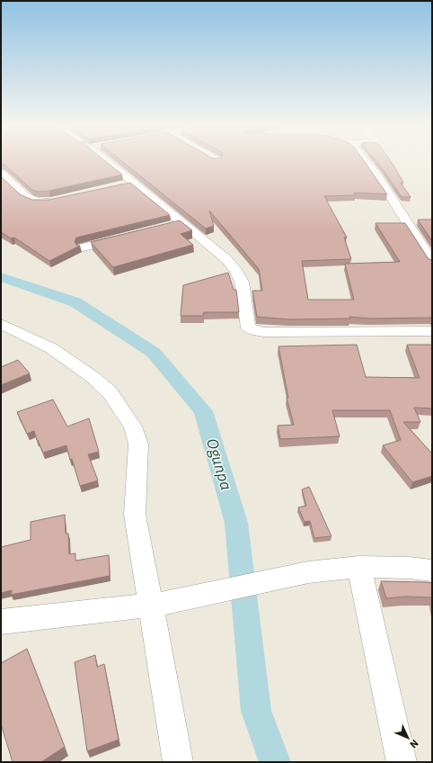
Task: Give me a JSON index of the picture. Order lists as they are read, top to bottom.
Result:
{
  "water": ["Ogunpa"],
  "north": "bottom right"
}
